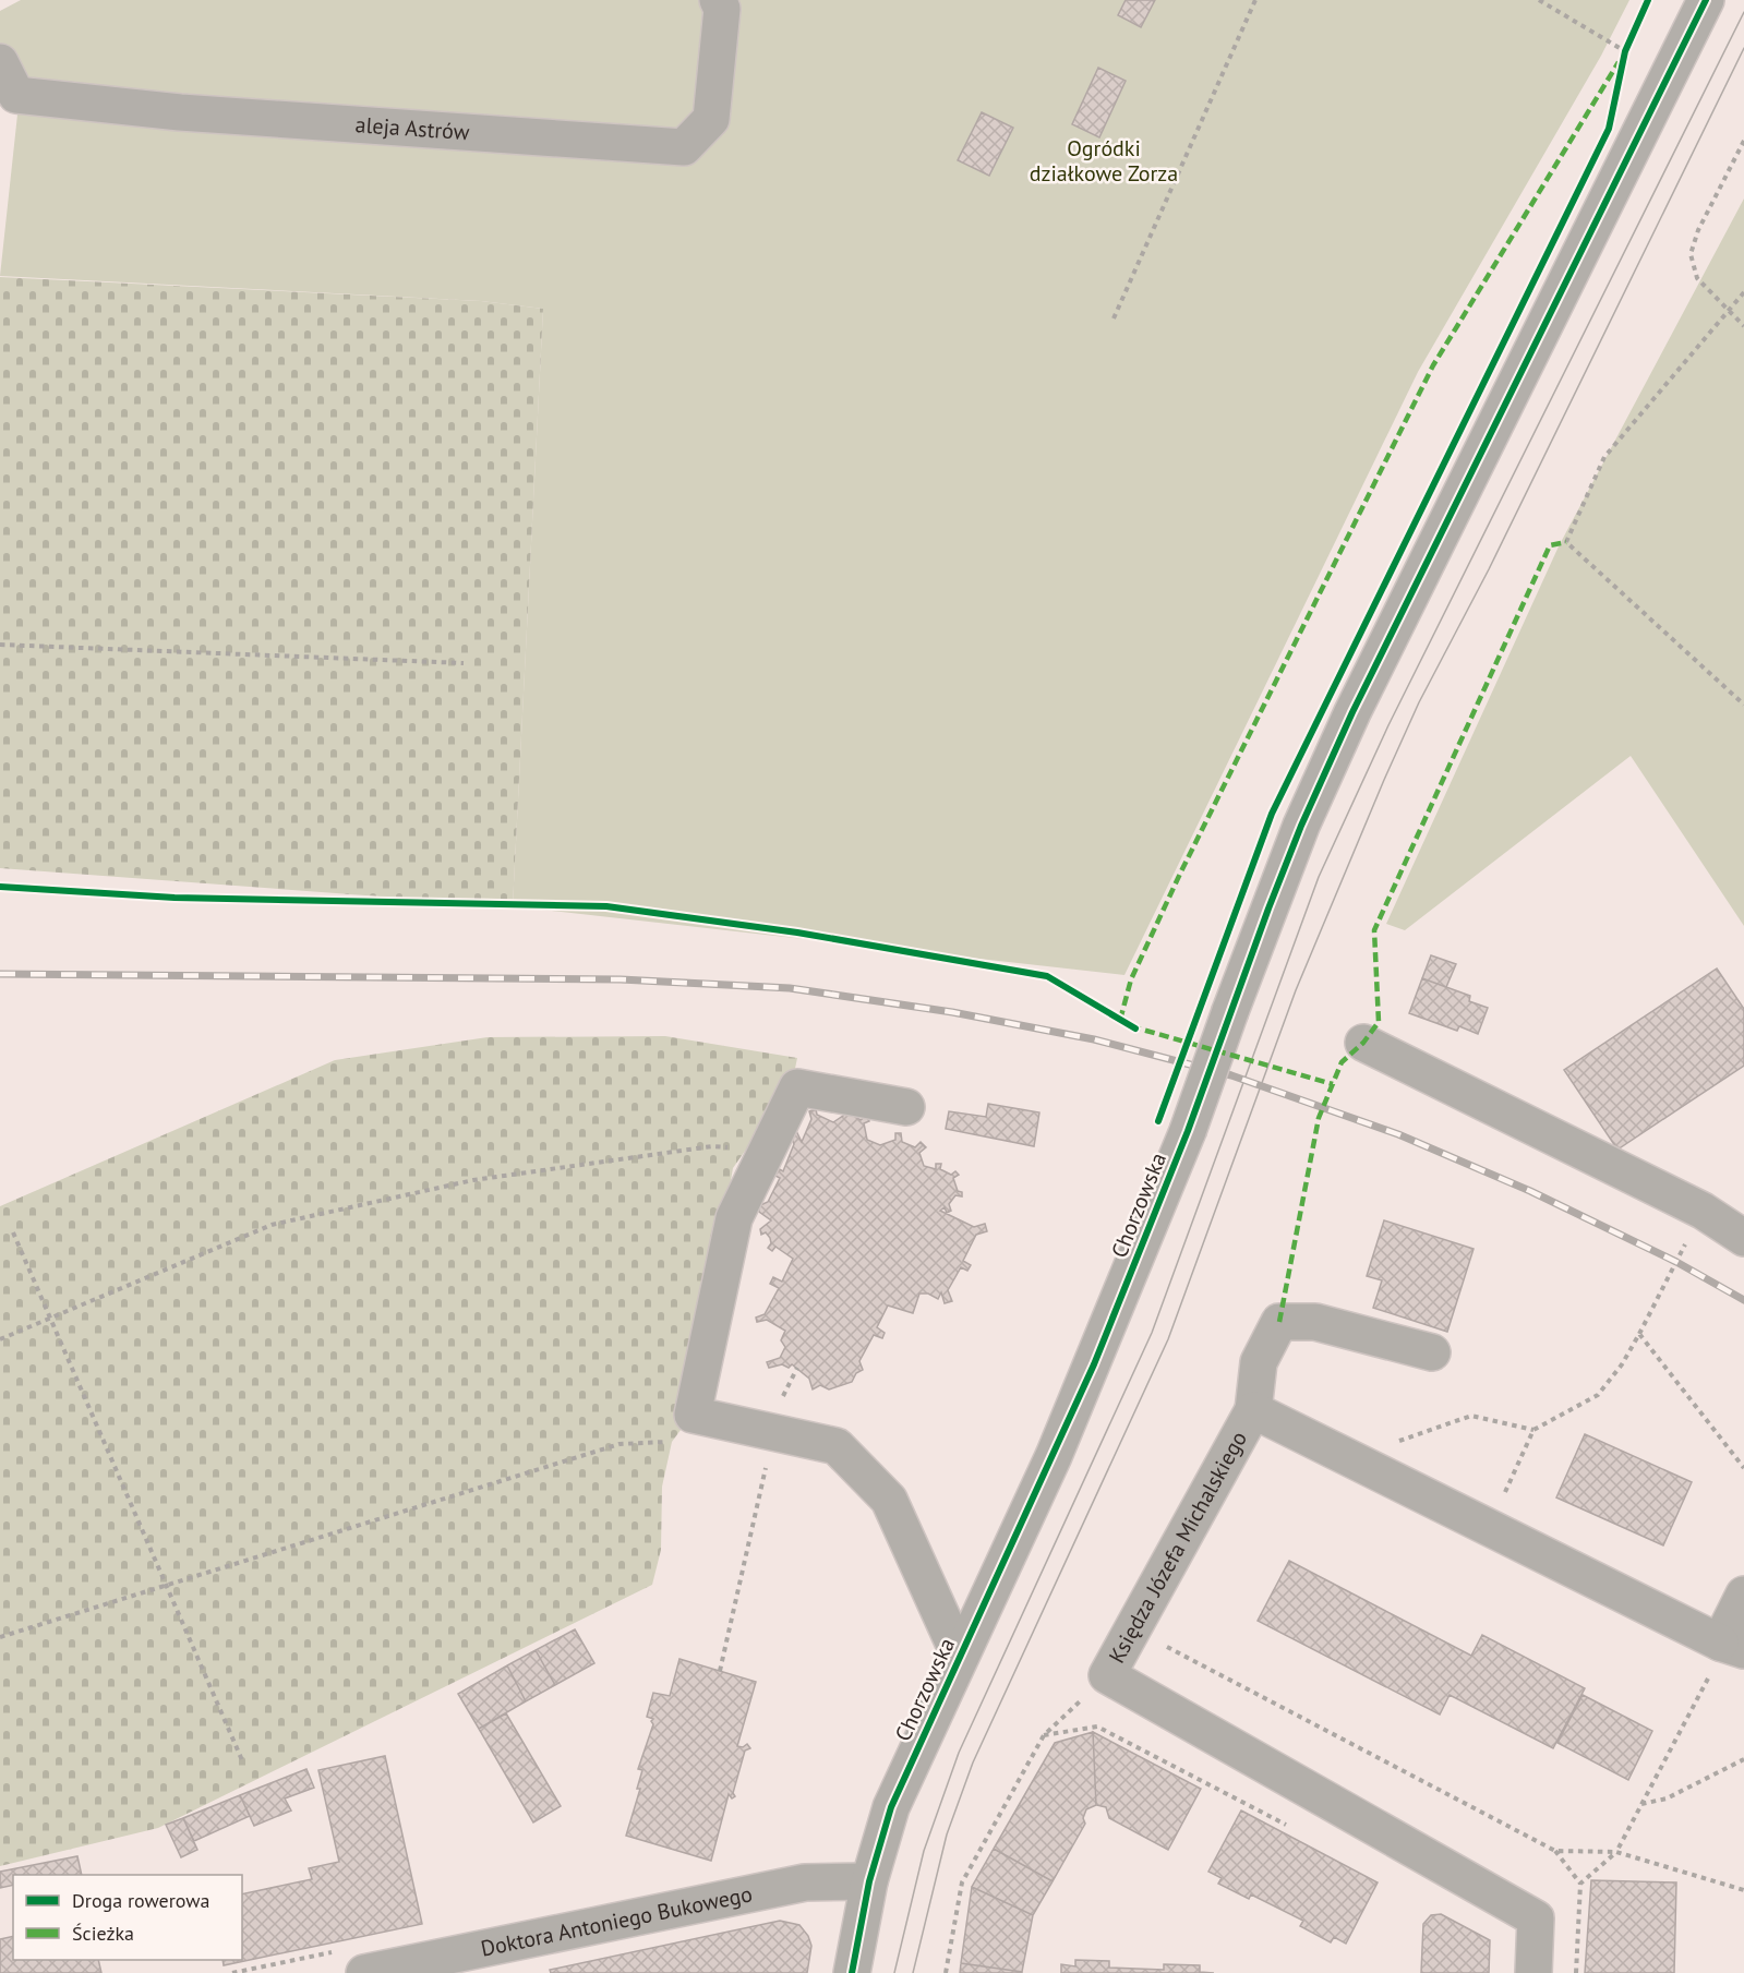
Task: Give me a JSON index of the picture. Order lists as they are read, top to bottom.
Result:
{
  "streets": {
    "street": [
      "aleja Astrów",
      "Chorzowska",
      "Księdza Józefa Michalskiego",
      "Doktora Antoniego Bukowego"
    ]
  },
  "crossings": [
    ["Chorzowska", "Doktora Antoniego Bukowego"]
  ],
  "parks": ["Ogródki działkowe Zorza"],
  "legend": ["Droga rowerowa", "Ścieżka"]
}
